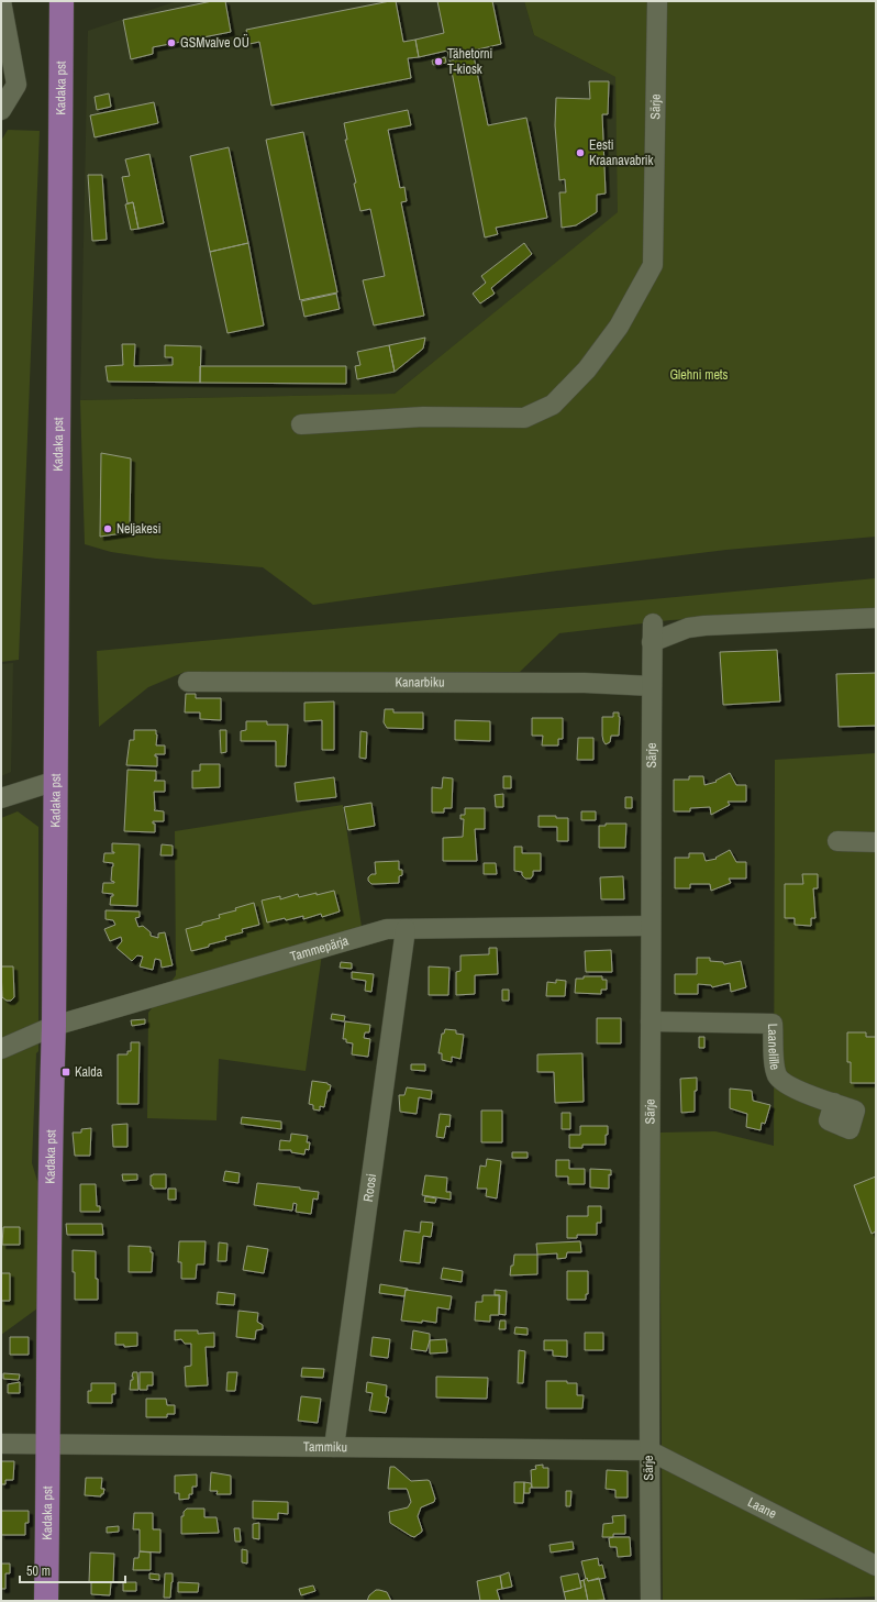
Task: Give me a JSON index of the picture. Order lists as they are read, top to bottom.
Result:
{
  "streets": {
    "main road": ["Kadaka pst"],
    "street": [
      "Särje",
      "Kanarbiku",
      "Tammepärja",
      "Laanelille",
      "Roosi",
      "Tammiku",
      "Laane"
    ]
  },
  "crossings": [
    ["Kadaka pst", "Tammepärja"],
    ["Kadaka pst", "Tammiku"],
    ["Särje", "Kanarbiku"],
    ["Särje", "Tammepärja"],
    ["Särje", "Laanelille"],
    ["Särje", "Tammiku"],
    ["Särje", "Laane"],
    ["Tammepärja", "Roosi"],
    ["Roosi", "Tammiku"],
    ["Tammiku", "Laane"]
  ],
  "parks": ["Glehni mets"],
  "places": {
    "other": [
      "GSMvalve OÜ",
      "Tähetorni T-kiosk",
      "Eesti Kraanavabrik",
      "Neljakesi"
    ],
    "transit": ["Kalda"]
  },
  "scale_bar": "50 m"
}
